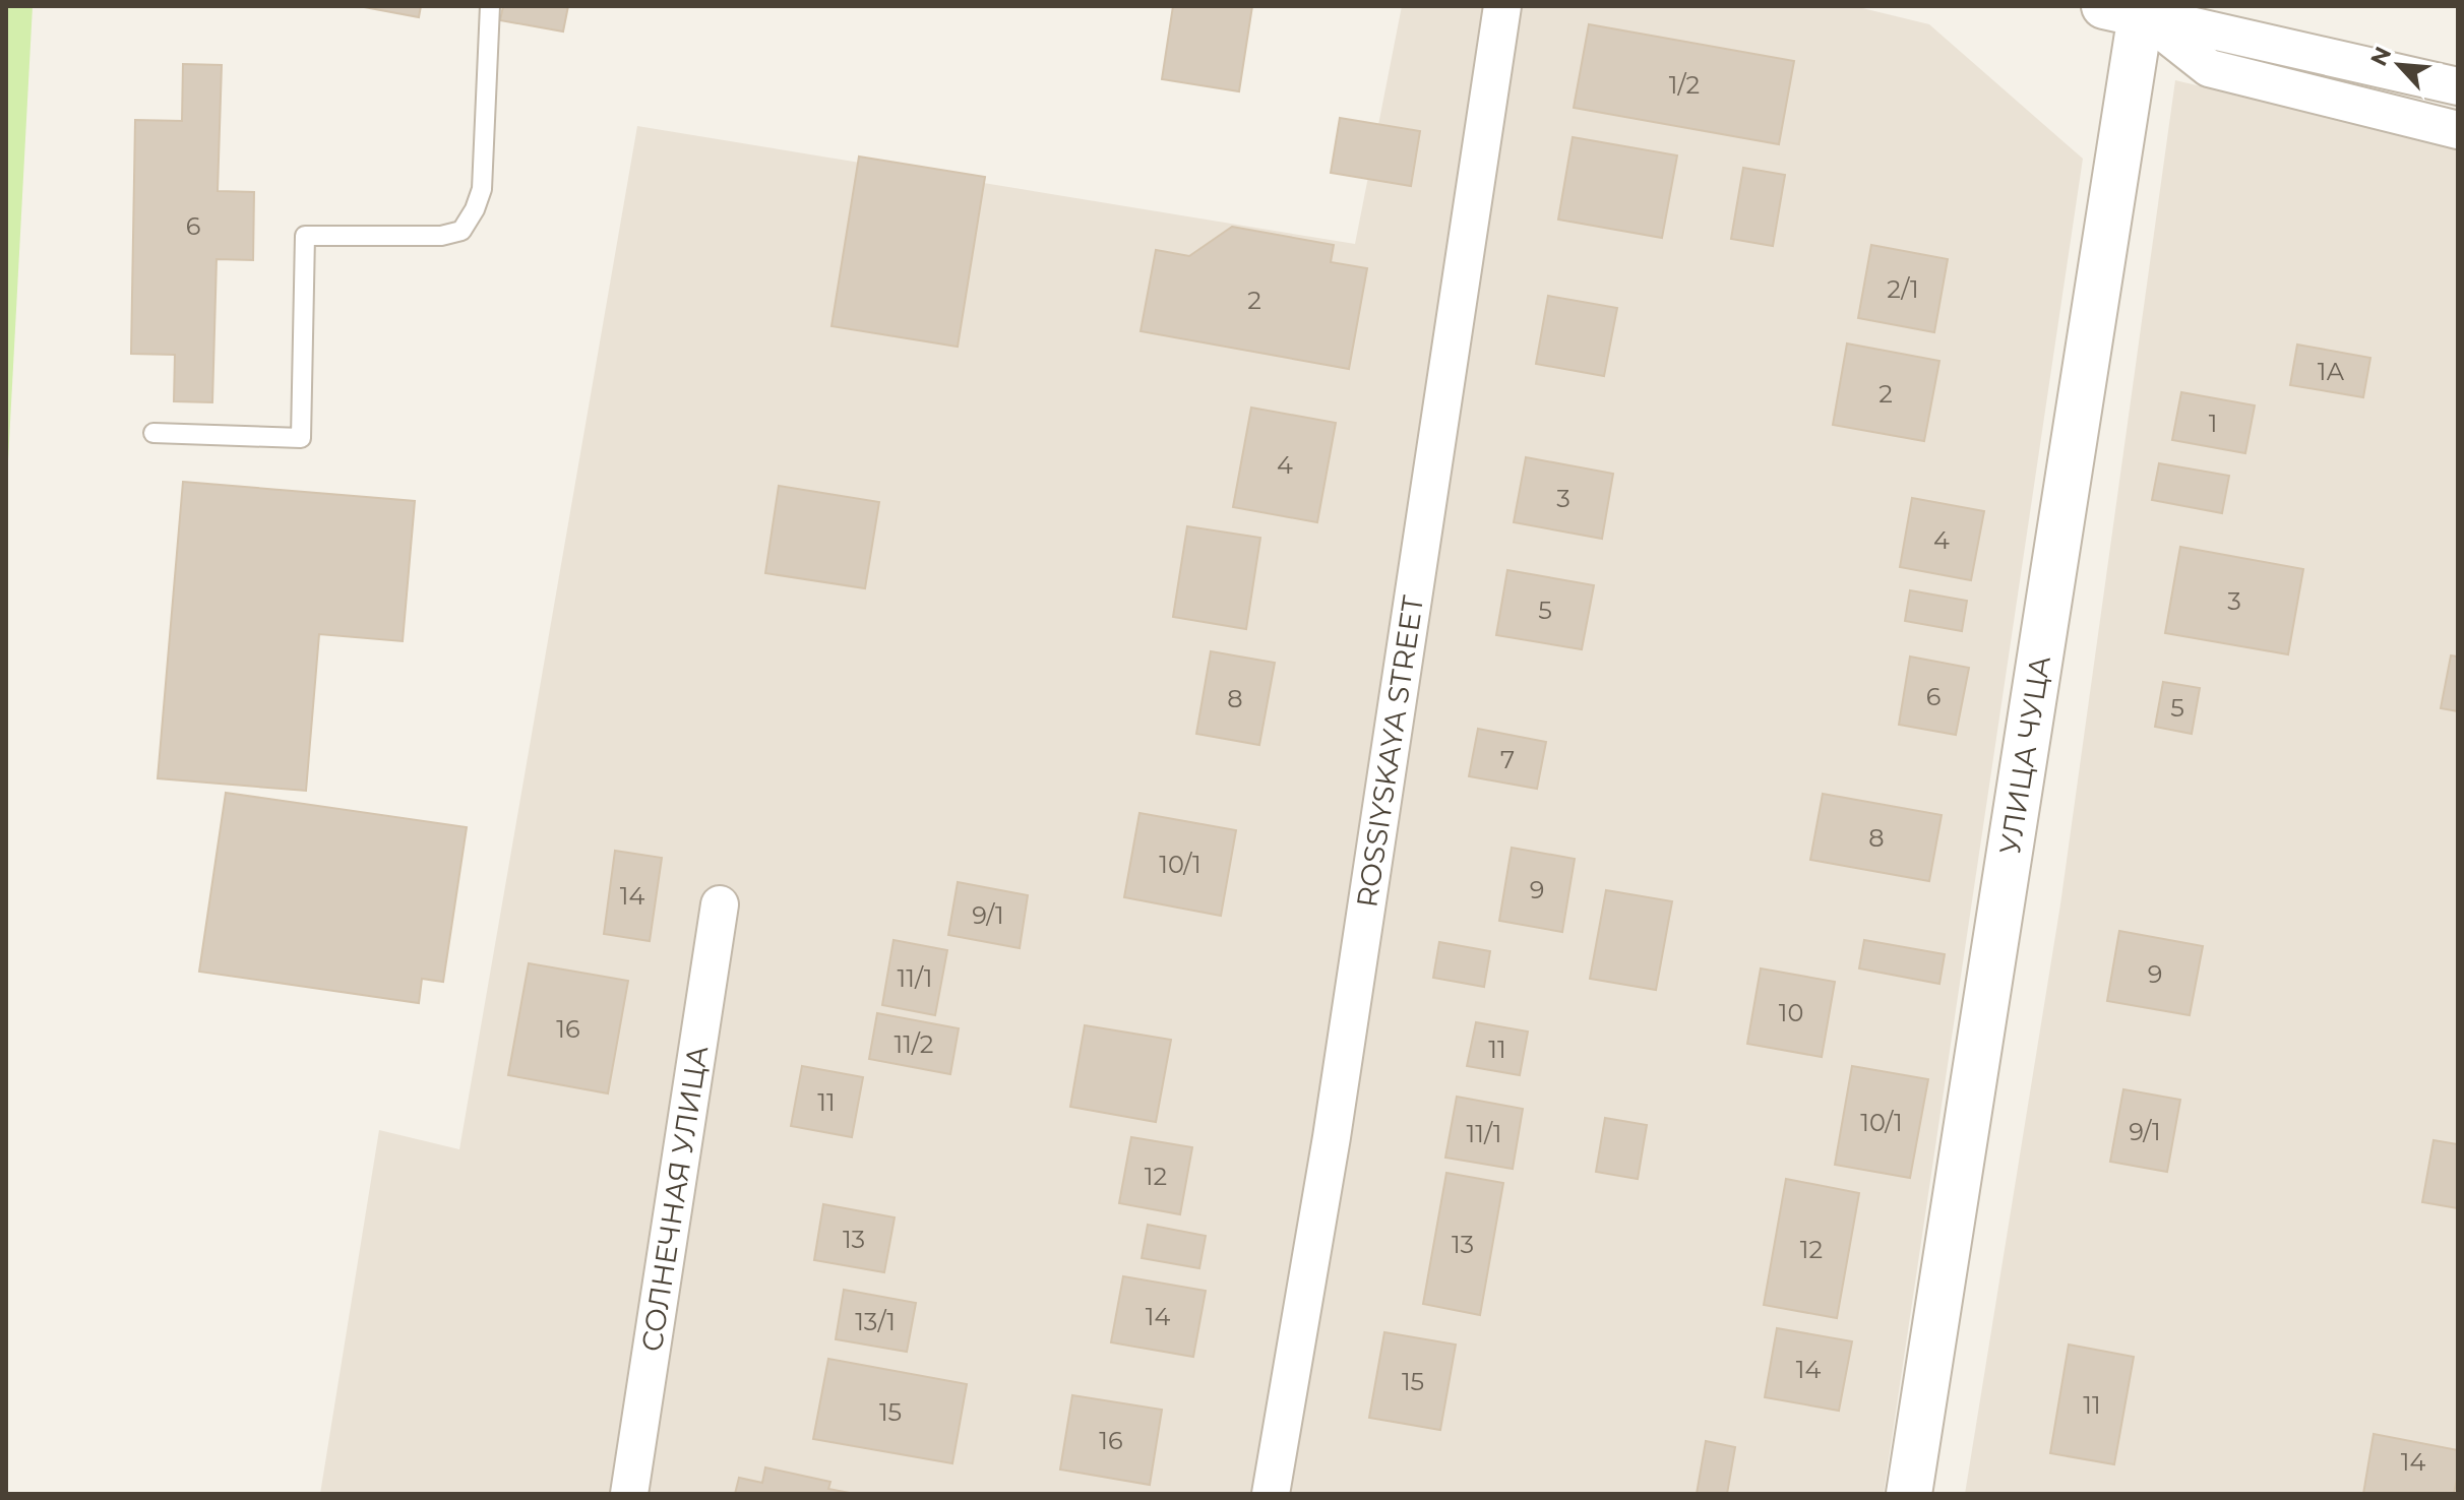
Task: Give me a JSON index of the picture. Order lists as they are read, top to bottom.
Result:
{
  "streets": {
    "street": ["ROSSIYSKAYA STREET", "УЛИЦА ЧУЦА", "СОЛНЕЧНАЯ УЛИЦА"]
  },
  "house_numbers": [
    "1/2",
    "6",
    "2/1",
    "2",
    "1А",
    "2",
    "1",
    "4",
    "3",
    "4",
    "3",
    "5",
    "6",
    "8",
    "5",
    "7",
    "8",
    "10/1",
    "9",
    "14",
    "9/1",
    "9",
    "11/1",
    "10",
    "16",
    "11/2",
    "11",
    "11",
    "10/1",
    "9/1",
    "11/1",
    "12",
    "13",
    "13",
    "12",
    "14",
    "13/1",
    "14",
    "15",
    "11",
    "15",
    "16",
    "14"
  ],
  "north": "top left"
}
